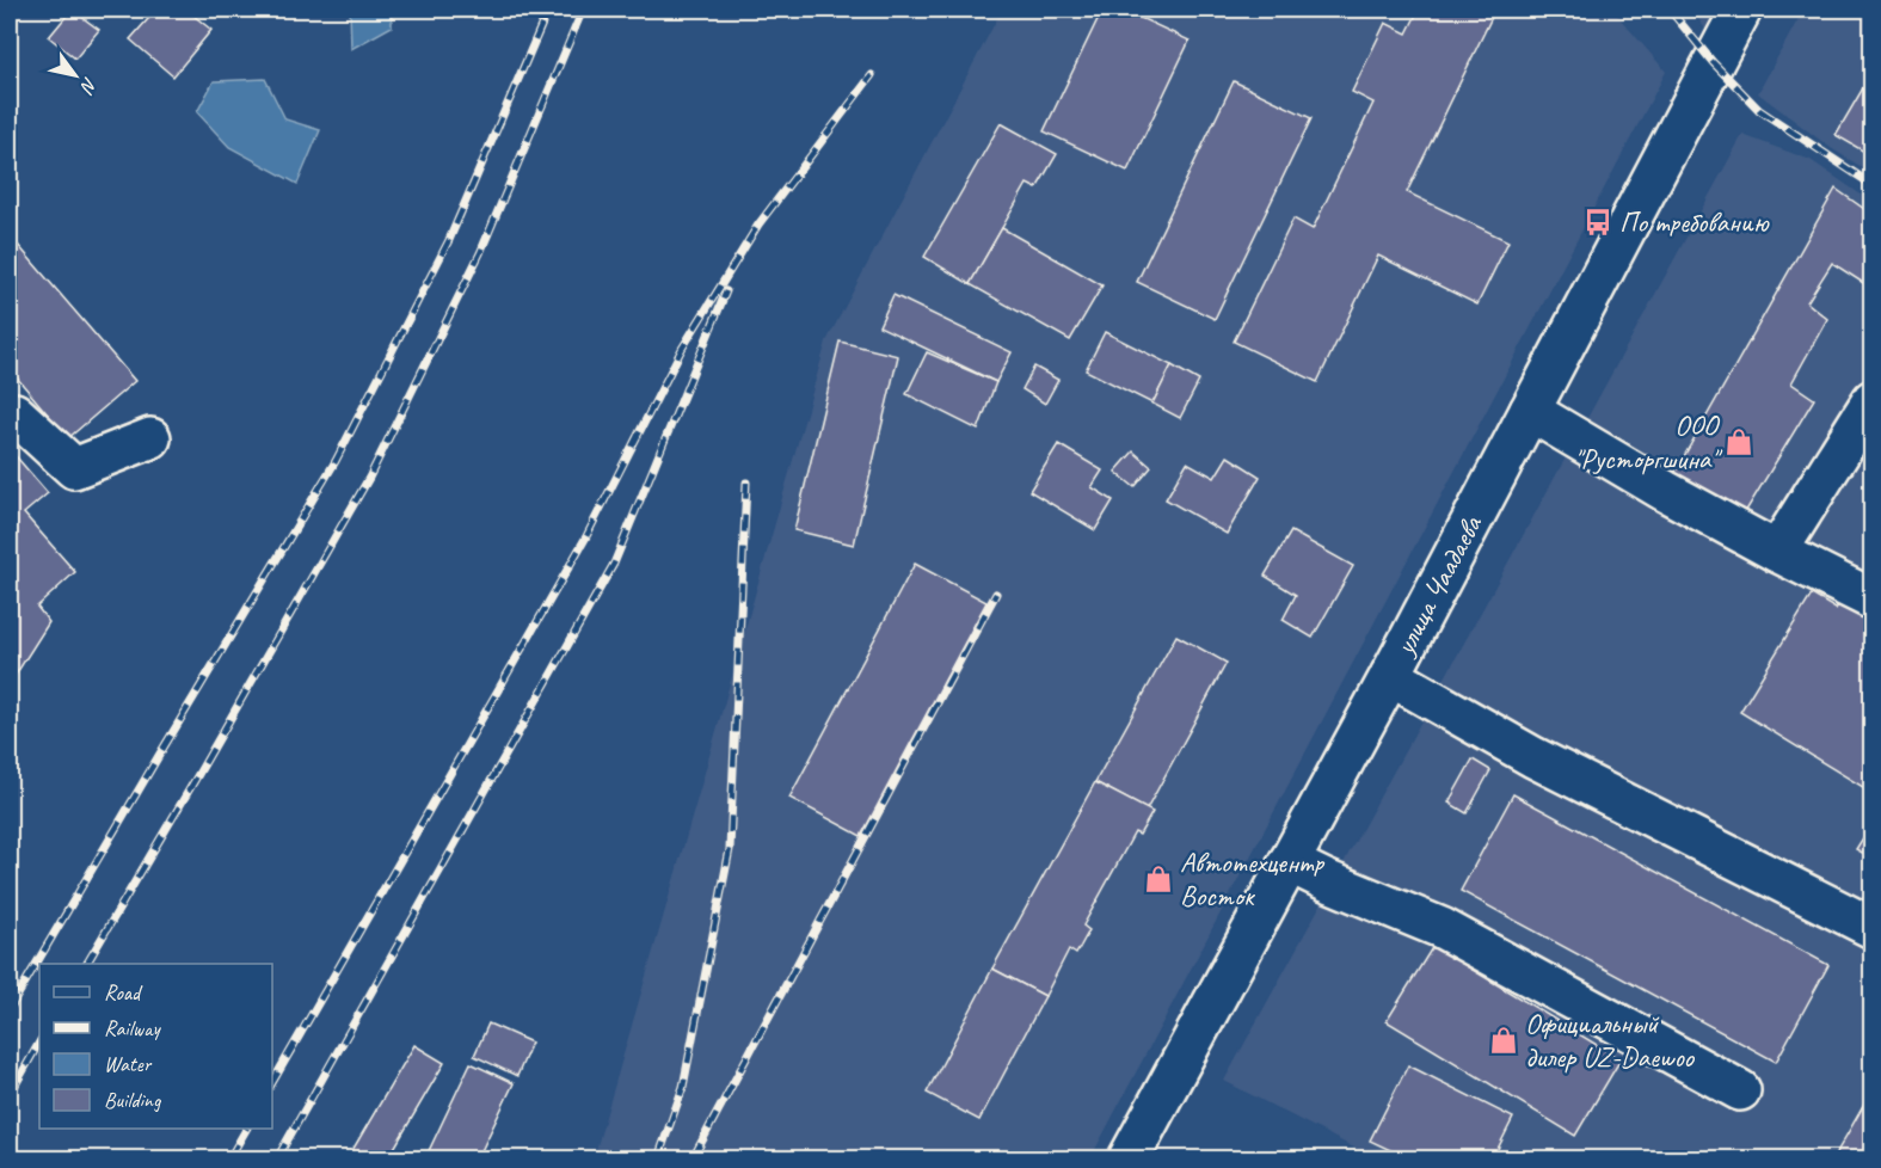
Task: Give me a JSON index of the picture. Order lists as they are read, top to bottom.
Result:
{
  "streets": {
    "main road": ["улица Чаадаева"]
  },
  "places": {
    "bus stop": ["По требованию"],
    "shop": ["ООО \"Русторгшина\"", "Автотехцентр Восток", "Официальный дилер UZ-Daewoo"]
  },
  "legend": [
    "Road",
    "Railway",
    "Water",
    "Building"
  ],
  "north": "bottom right"
}
